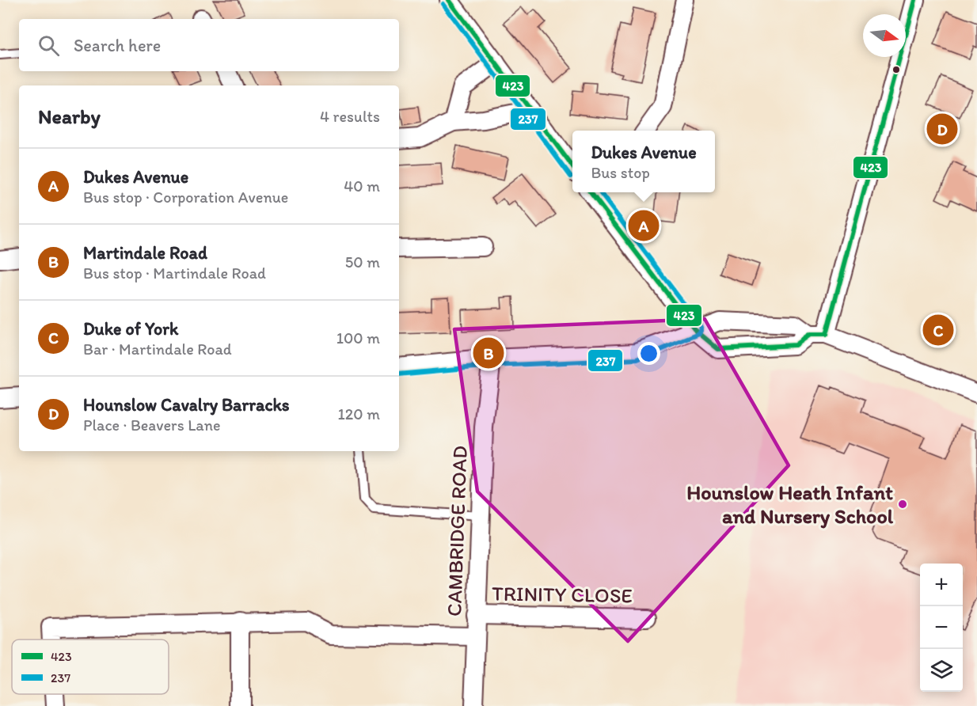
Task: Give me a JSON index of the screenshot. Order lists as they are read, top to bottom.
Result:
{
  "streets": {
    "street": ["CAMBRIDGE ROAD", "TRINITY CLOSE"]
  },
  "crossings": [
    ["CAMBRIDGE ROAD", "TRINITY CLOSE"]
  ],
  "places": ["Hounslow Heath Infant and Nursery School"],
  "lines": ["transit line 423", "transit line 237"],
  "legend": ["423", "237"],
  "north": "right",
  "page": {
    "search": "Search here",
    "heading": ["Nearby", "4 results"],
    "pins": [
      "D",
      "A",
      "C",
      "B"
    ],
    "popup": ["Dukes Avenue", "Bus stop"],
    "list": [
      {
        "mark": "A",
        "name": "Dukes Avenue",
        "note": "Bus stop · Corporation Avenue",
        "value": "40 m"
      },
      {
        "mark": "B",
        "name": "Martindale Road",
        "note": "Bus stop · Martindale Road",
        "value": "50 m"
      },
      {
        "mark": "C",
        "name": "Duke of York",
        "note": "Bar · Martindale Road",
        "value": "100 m"
      },
      {
        "mark": "D",
        "name": "Hounslow Cavalry Barracks",
        "note": "Place · Beavers Lane",
        "value": "120 m"
      }
    ],
    "map_buttons": ["+", "−"]
  }
}
